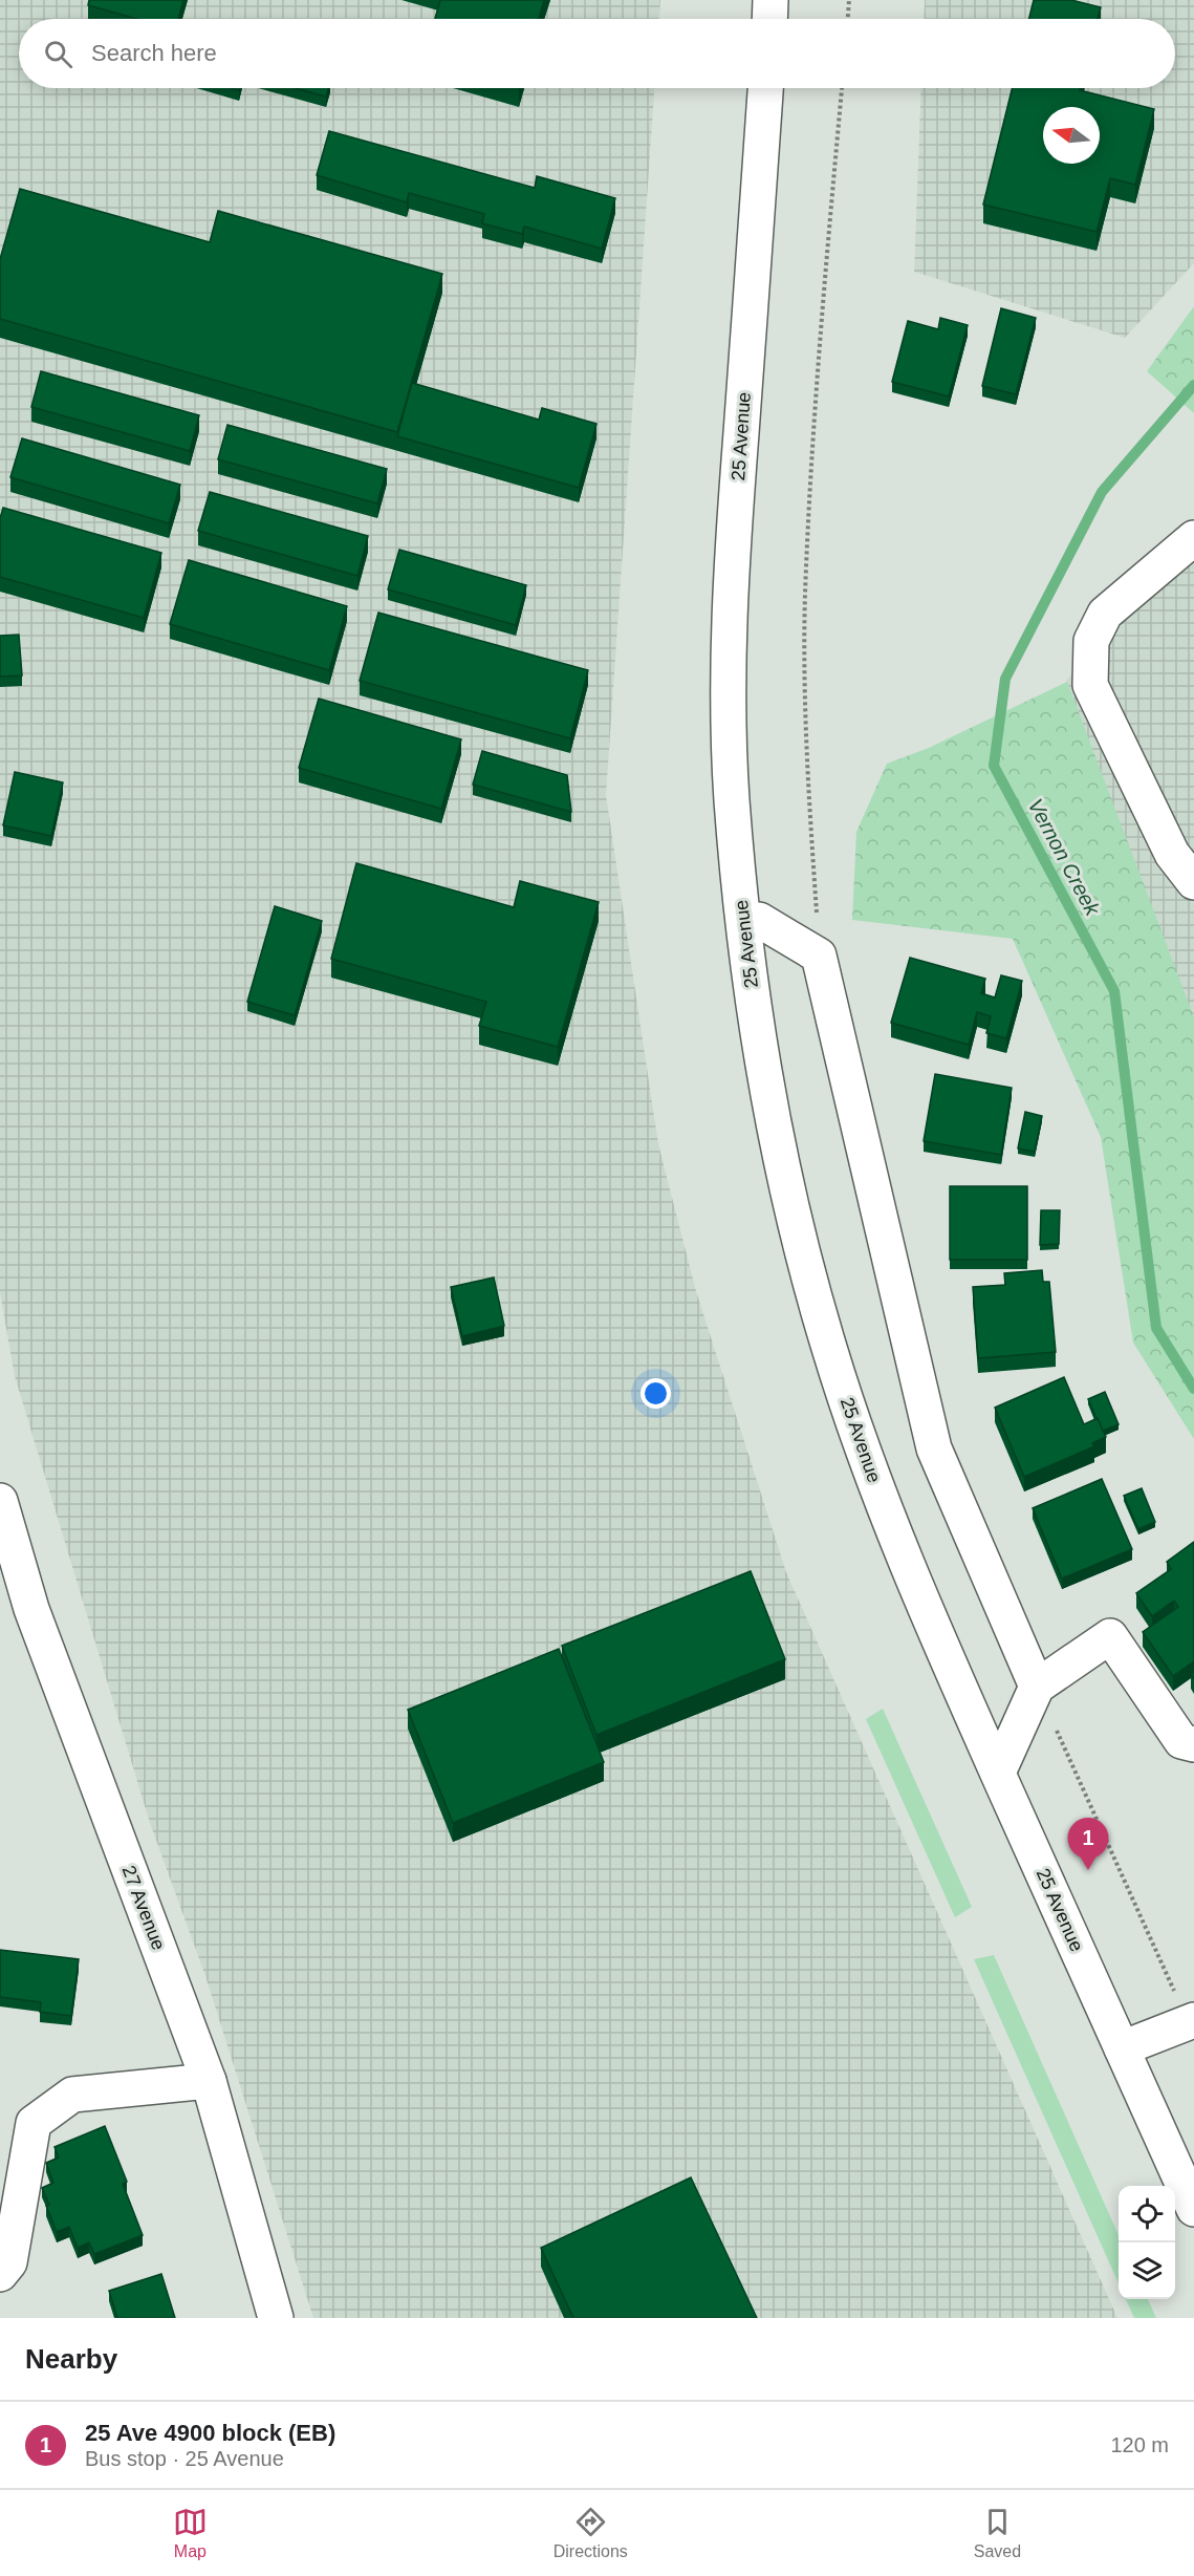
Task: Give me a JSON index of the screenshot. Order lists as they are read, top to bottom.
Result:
{
  "streets": {
    "main road": ["25 Avenue", "27 Avenue"]
  },
  "water": ["Vernon Creek"],
  "north": "left",
  "page": {
    "search": "Search here",
    "pins": "1",
    "heading": "Nearby",
    "list": [
      {
        "mark": "1",
        "name": "25 Ave 4900 block (EB)",
        "note": "Bus stop · 25 Avenue",
        "value": "120 m"
      }
    ],
    "nav": ["Map", "Directions", "Saved"]
  }
}
